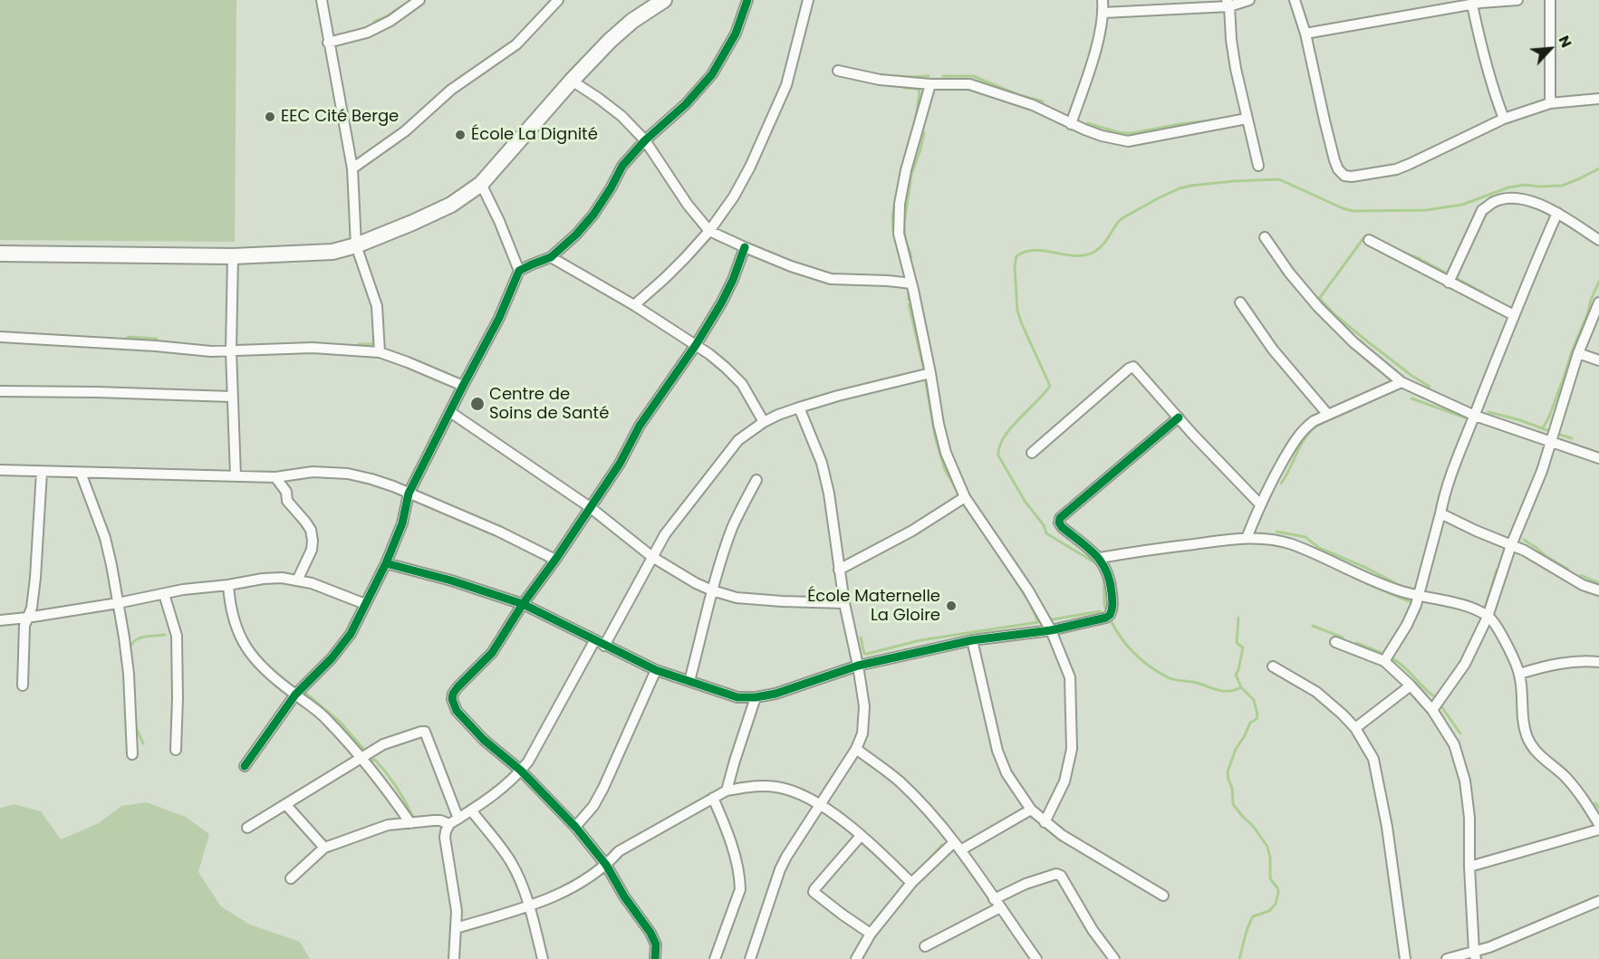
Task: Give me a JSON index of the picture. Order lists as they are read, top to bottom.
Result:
{
  "places": [
    "EEC Cité Berge",
    "École La Dignité",
    "Centre de Soins de Santé",
    "École Maternelle La Gloire"
  ],
  "north": "top right"
}
